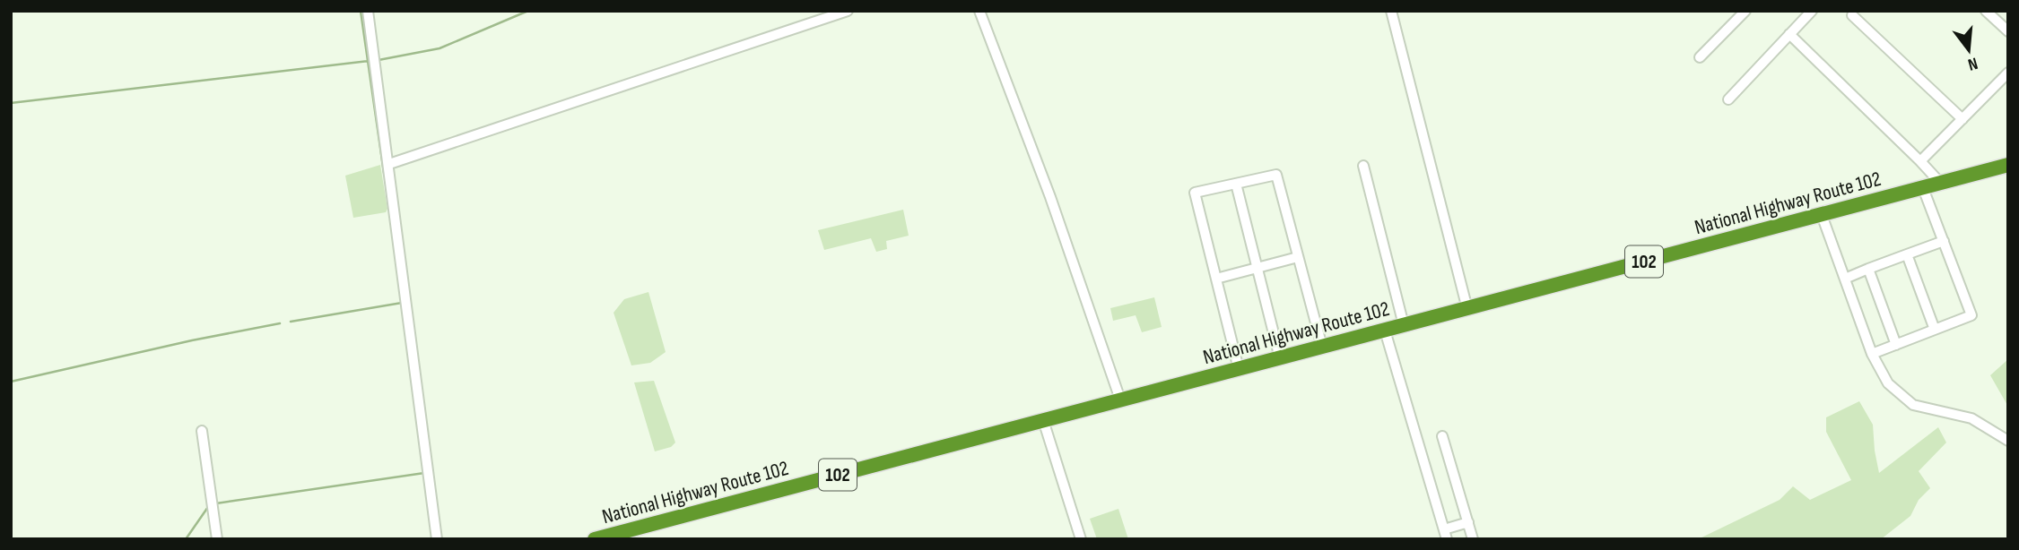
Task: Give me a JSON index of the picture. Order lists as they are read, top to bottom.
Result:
{
  "streets": {
    "highway": ["National Highway Route 102", "102"]
  },
  "north": "bottom"
}
